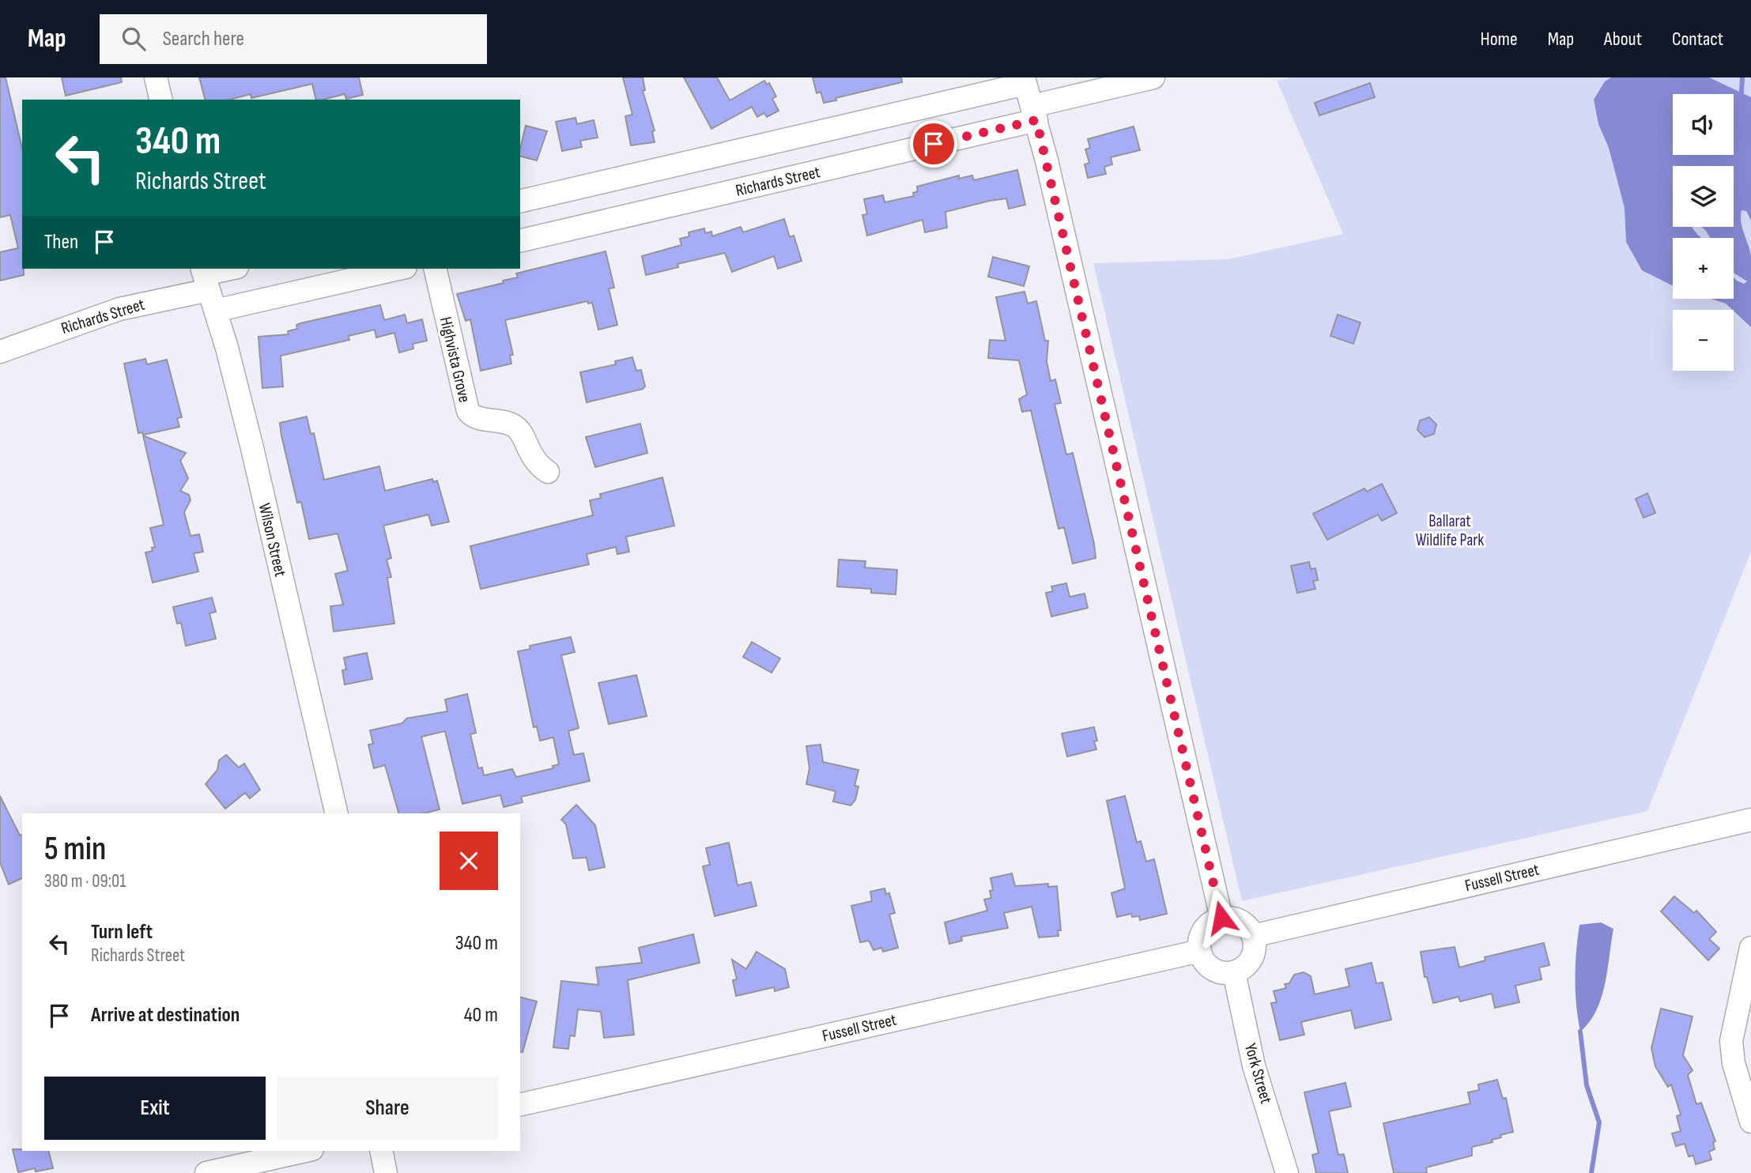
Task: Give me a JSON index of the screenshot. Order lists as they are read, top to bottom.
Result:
{
  "streets": {
    "street": [
      "Richards Street",
      "Highvista Grove",
      "Wilson Street",
      "Fussell Street",
      "York Street"
    ]
  },
  "crossings": [
    ["Richards Street", "Wilson Street"],
    ["Fussell Street", "York Street"]
  ],
  "parks": ["Ballarat Wildlife Park"],
  "page": {
    "header": "Map",
    "search": "Search here",
    "nav": [
      "Home",
      "Map",
      "About",
      "Contact"
    ],
    "map_buttons": ["+", "−"],
    "turn": ["340 m", "Richards Street"],
    "then": "Then",
    "heading": ["5 min", "380 m · 09:01"],
    "list": [
      {
        "name": "Turn left",
        "note": "Richards Street",
        "value": "340 m"
      },
      {
        "name": "Arrive at destination",
        "value": "40 m"
      }
    ],
    "buttons": ["Exit", "Share"]
  }
}
